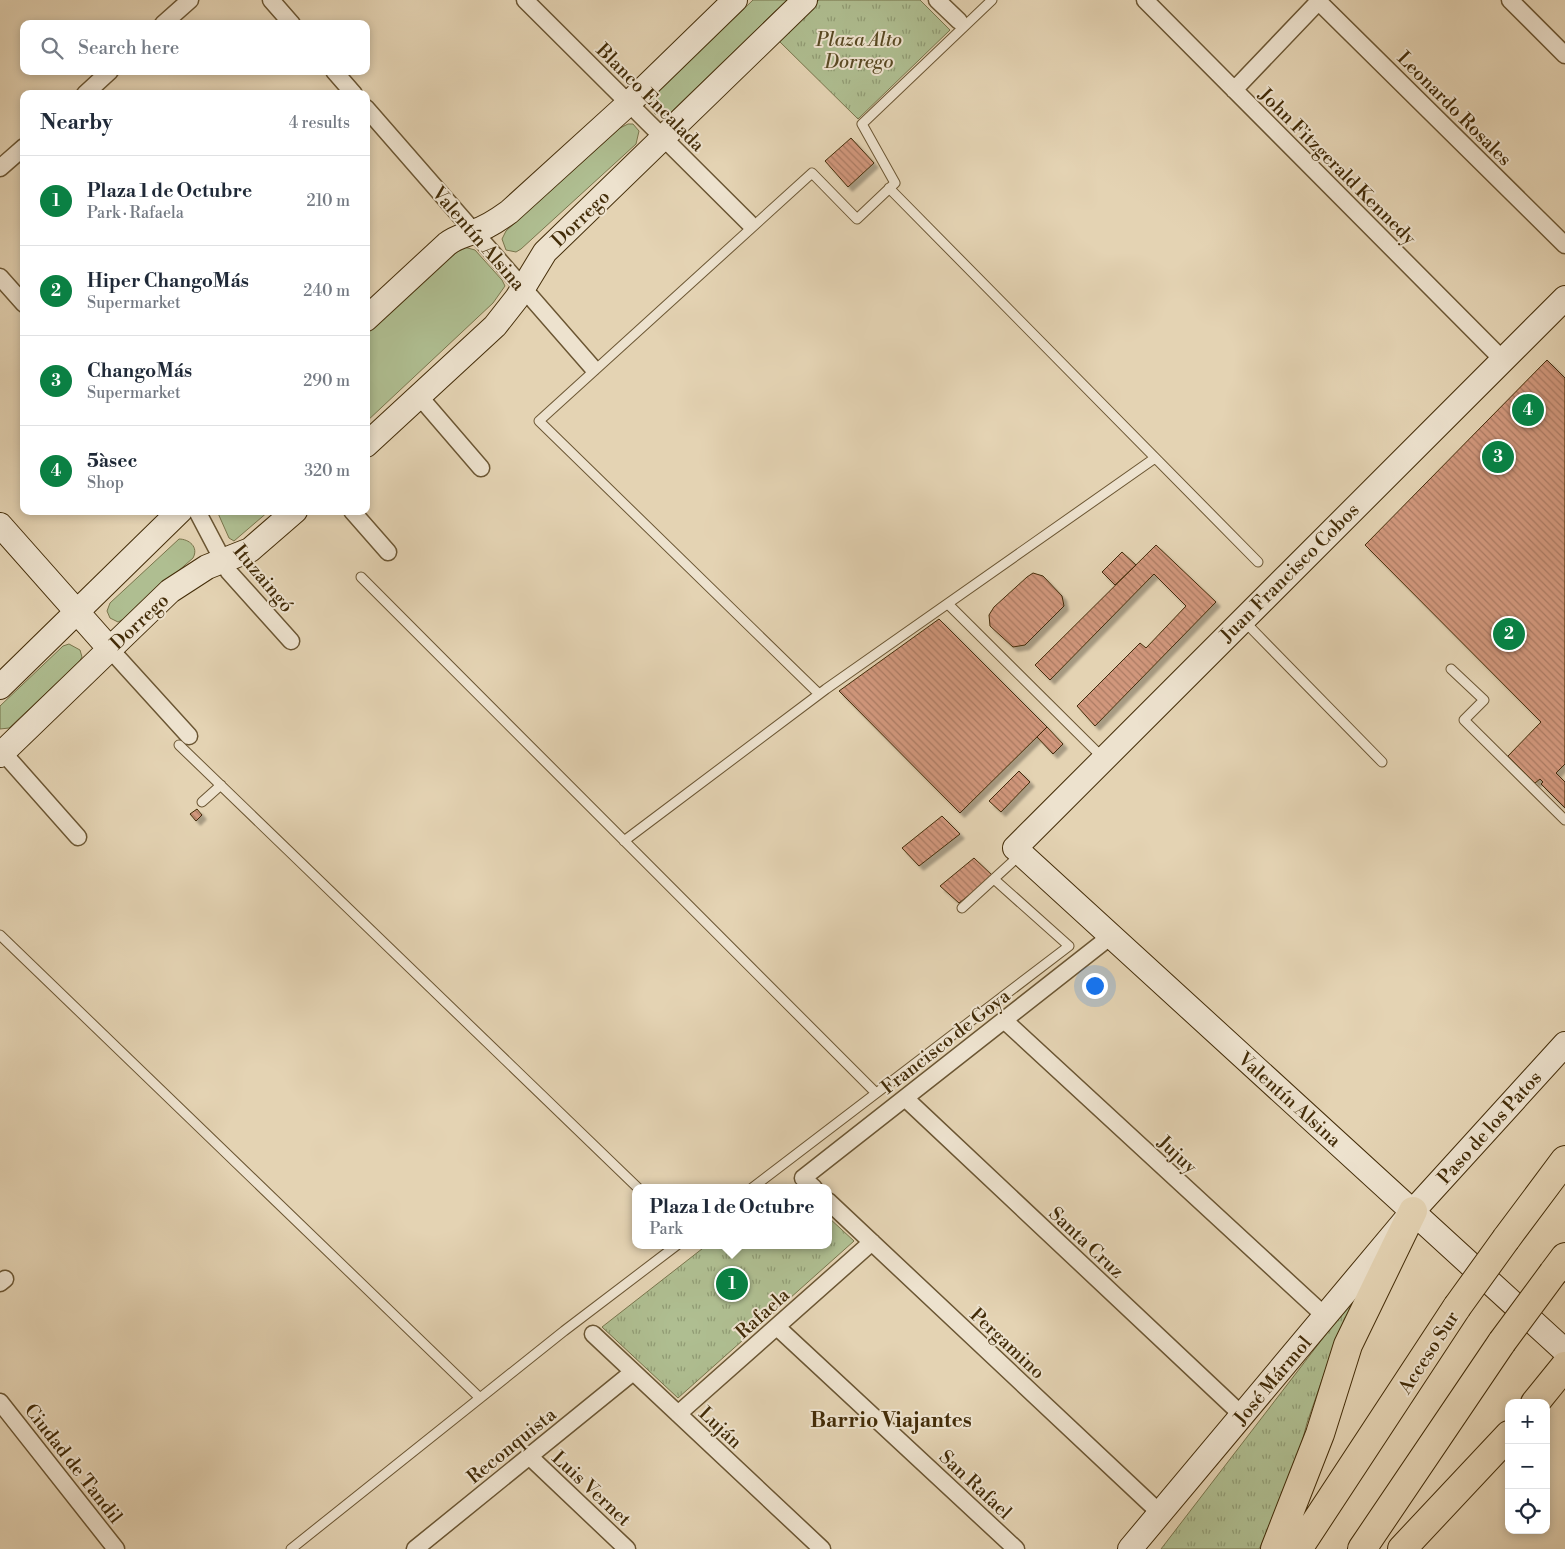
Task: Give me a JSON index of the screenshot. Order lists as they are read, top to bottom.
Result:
{
  "streets": {
    "highway": ["Acceso Sur"],
    "main road": [
      "Dorrego",
      "Valentín Alsina",
      "Juan Francisco Cobos",
      "Paso de los Patos",
      "José Mármol"
    ],
    "street": [
      "Blanco Encalada",
      "Leonardo Rosales",
      "John Fitzgerald Kennedy",
      "Ituzaingó",
      "Francisco de Goya",
      "Jujuy",
      "Santa Cruz",
      "Rafaela",
      "Pergamino",
      "Luján",
      "Reconquista",
      "Ciudad de Tandil",
      "San Rafael",
      "Luis Vernet"
    ]
  },
  "crossings": [
    ["Blanco Encalada", "Dorrego"],
    ["John Fitzgerald Kennedy", "Juan Francisco Cobos"],
    ["Dorrego", "Valentín Alsina"],
    ["Dorrego", "Ituzaingó"],
    ["Valentín Alsina", "Juan Francisco Cobos"],
    ["Valentín Alsina", "Francisco de Goya"],
    ["Valentín Alsina", "Paso de los Patos"],
    ["Valentín Alsina", "José Mármol"],
    ["Francisco de Goya", "Jujuy"],
    ["Francisco de Goya", "Santa Cruz"],
    ["Paso de los Patos", "José Mármol"],
    ["Jujuy", "José Mármol"],
    ["Santa Cruz", "José Mármol"],
    ["Rafaela", "Pergamino"],
    ["Rafaela", "Luján"],
    ["Rafaela", "San Rafael"],
    ["Pergamino", "José Mármol"],
    ["Luján", "Reconquista"],
    ["Reconquista", "Luis Vernet"]
  ],
  "districts": ["Barrio Viajantes"],
  "parks": ["Plaza Alto Dorrego"],
  "page": {
    "search": "Search here",
    "heading": ["Nearby", "4 results"],
    "list": [
      {
        "mark": "1",
        "name": "Plaza 1 de Octubre",
        "note": "Park · Rafaela",
        "value": "210 m"
      },
      {
        "mark": "2",
        "name": "Hiper ChangoMás",
        "note": "Supermarket",
        "value": "240 m"
      },
      {
        "mark": "3",
        "name": "ChangoMás",
        "note": "Supermarket",
        "value": "290 m"
      },
      {
        "mark": "4",
        "name": "5àsec",
        "note": "Shop",
        "value": "320 m"
      }
    ],
    "pins": [
      "4",
      "3",
      "2",
      "1"
    ],
    "popup": ["Plaza 1 de Octubre", "Park"],
    "map_buttons": ["+", "−"]
  }
}
